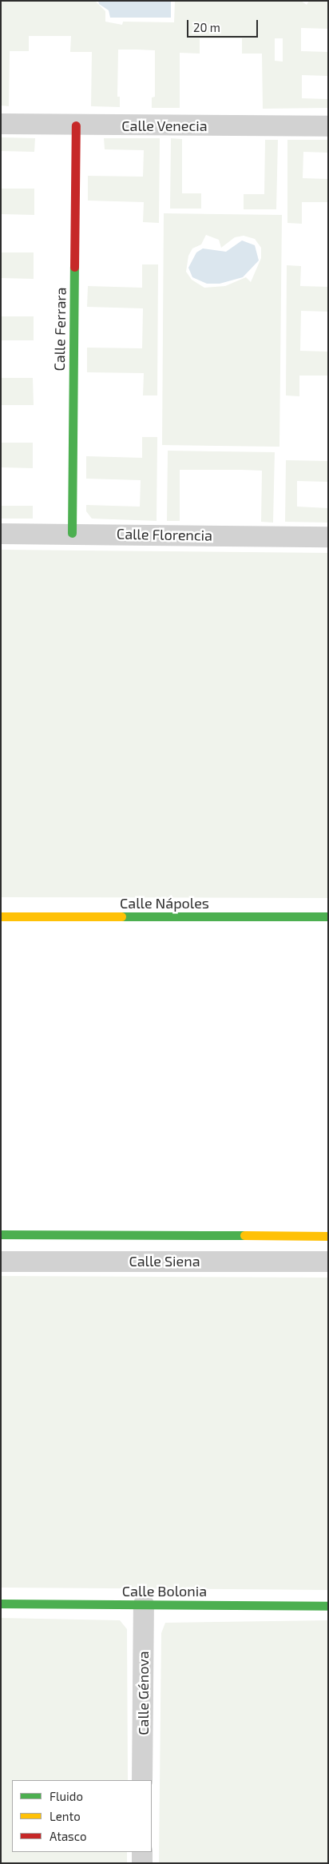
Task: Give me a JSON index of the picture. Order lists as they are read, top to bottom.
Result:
{
  "streets": {
    "street": [
      "Calle Venecia",
      "Calle Ferrara",
      "Calle Florencia",
      "Calle Nápoles",
      "Calle Siena",
      "Calle Bolonia",
      "Calle Génova"
    ]
  },
  "crossings": [
    ["Calle Venecia", "Calle Ferrara"],
    ["Calle Ferrara", "Calle Florencia"],
    ["Calle Bolonia", "Calle Génova"]
  ],
  "legend": ["Fluido", "Lento", "Atasco"],
  "scale_bar": "20 m"
}
